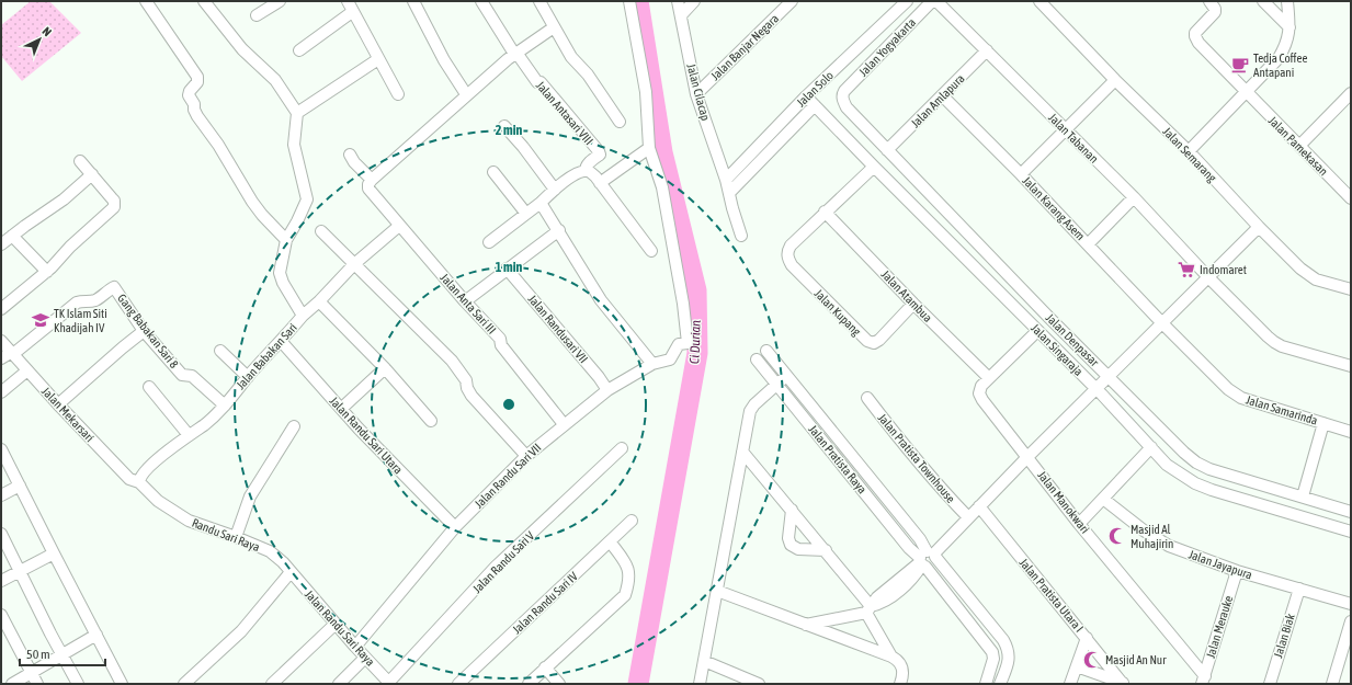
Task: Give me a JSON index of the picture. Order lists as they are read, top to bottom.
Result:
{
  "streets": {
    "street": [
      "Jalan Banjar Negara",
      "Jalan Yogyakarta",
      "Jalan Solo",
      "Jalan Cilacap",
      "Jalan Amlapura",
      "Jalan Antasari VIII",
      "Jalan Tabanan",
      "Jalan Pamekasan",
      "Jalan Semarang",
      "Jalan Karang Asem",
      "Jalan Atambua",
      "Jalan Anta Sari III",
      "Jalan Kupang",
      "Jalan Randusari VII",
      "Gang Babakan Sari 8",
      "Jalan Denpasar",
      "Jalan Singaraja",
      "Jalan Babakan Sari",
      "Jalan Samarinda",
      "Jalan Mekarsari",
      "Jalan Randu Sari Utara",
      "Jalan Pratista Townhouse",
      "Jalan Pratista Raya",
      "Jalan Randu Sari VII",
      "Jalan Manokwari",
      "Randu Sari Raya",
      "Jalan Randu Sari V",
      "Jalan Jayapura",
      "Jalan Pratista Utara I",
      "Jalan Randu Sari IV",
      "Jalan Merauke",
      "Jalan Randu Sari Raya",
      "Jalan Biak"
    ]
  },
  "crossings": [
    ["Jalan Banjar Negara", "Jalan Cilacap"],
    ["Jalan Yogyakarta", "Jalan Denpasar"],
    ["Jalan Solo", "Jalan Cilacap"],
    ["Jalan Solo", "Jalan Singaraja"],
    ["Jalan Amlapura", "Jalan Tabanan"],
    ["Jalan Amlapura", "Jalan Karang Asem"],
    ["Jalan Amlapura", "Jalan Denpasar"],
    ["Jalan Karang Asem", "Jalan Samarinda"],
    ["Jalan Atambua", "Jalan Kupang"],
    ["Jalan Atambua", "Jalan Manokwari"],
    ["Jalan Anta Sari III", "Jalan Randu Sari VII"],
    ["Jalan Randusari VII", "Jalan Randu Sari VII"],
    ["Gang Babakan Sari 8", "Jalan Babakan Sari"],
    ["Gang Babakan Sari 8", "Jalan Mekarsari"],
    ["Jalan Denpasar", "Jalan Singaraja"],
    ["Jalan Singaraja", "Jalan Manokwari"],
    ["Jalan Babakan Sari", "Jalan Mekarsari"],
    ["Jalan Babakan Sari", "Jalan Randu Sari Utara"],
    ["Jalan Babakan Sari", "Randu Sari Raya"],
    ["Jalan Mekarsari", "Randu Sari Raya"],
    ["Jalan Randu Sari Utara", "Jalan Randu Sari VII"],
    ["Jalan Randu Sari VII", "Jalan Randu Sari Raya"],
    ["Jalan Manokwari", "Jalan Merauke"],
    ["Randu Sari Raya", "Jalan Randu Sari Raya"],
    ["Jalan Randu Sari V", "Jalan Randu Sari Raya"],
    ["Jalan Jayapura", "Jalan Merauke"],
    ["Jalan Jayapura", "Jalan Biak"]
  ],
  "water": ["Ci Durian"],
  "places": {
    "cafe": ["Tedja Coffee Antapani"],
    "supermarket": ["Indomaret"],
    "school or university": ["TK Islam Siti Khadijah IV"],
    "mosque": ["Masjid Al Muhajirin", "Masjid An Nur"]
  },
  "scale_bar": "50 m",
  "north": "top right",
  "rings": ["2 min", "1 min"]
}
